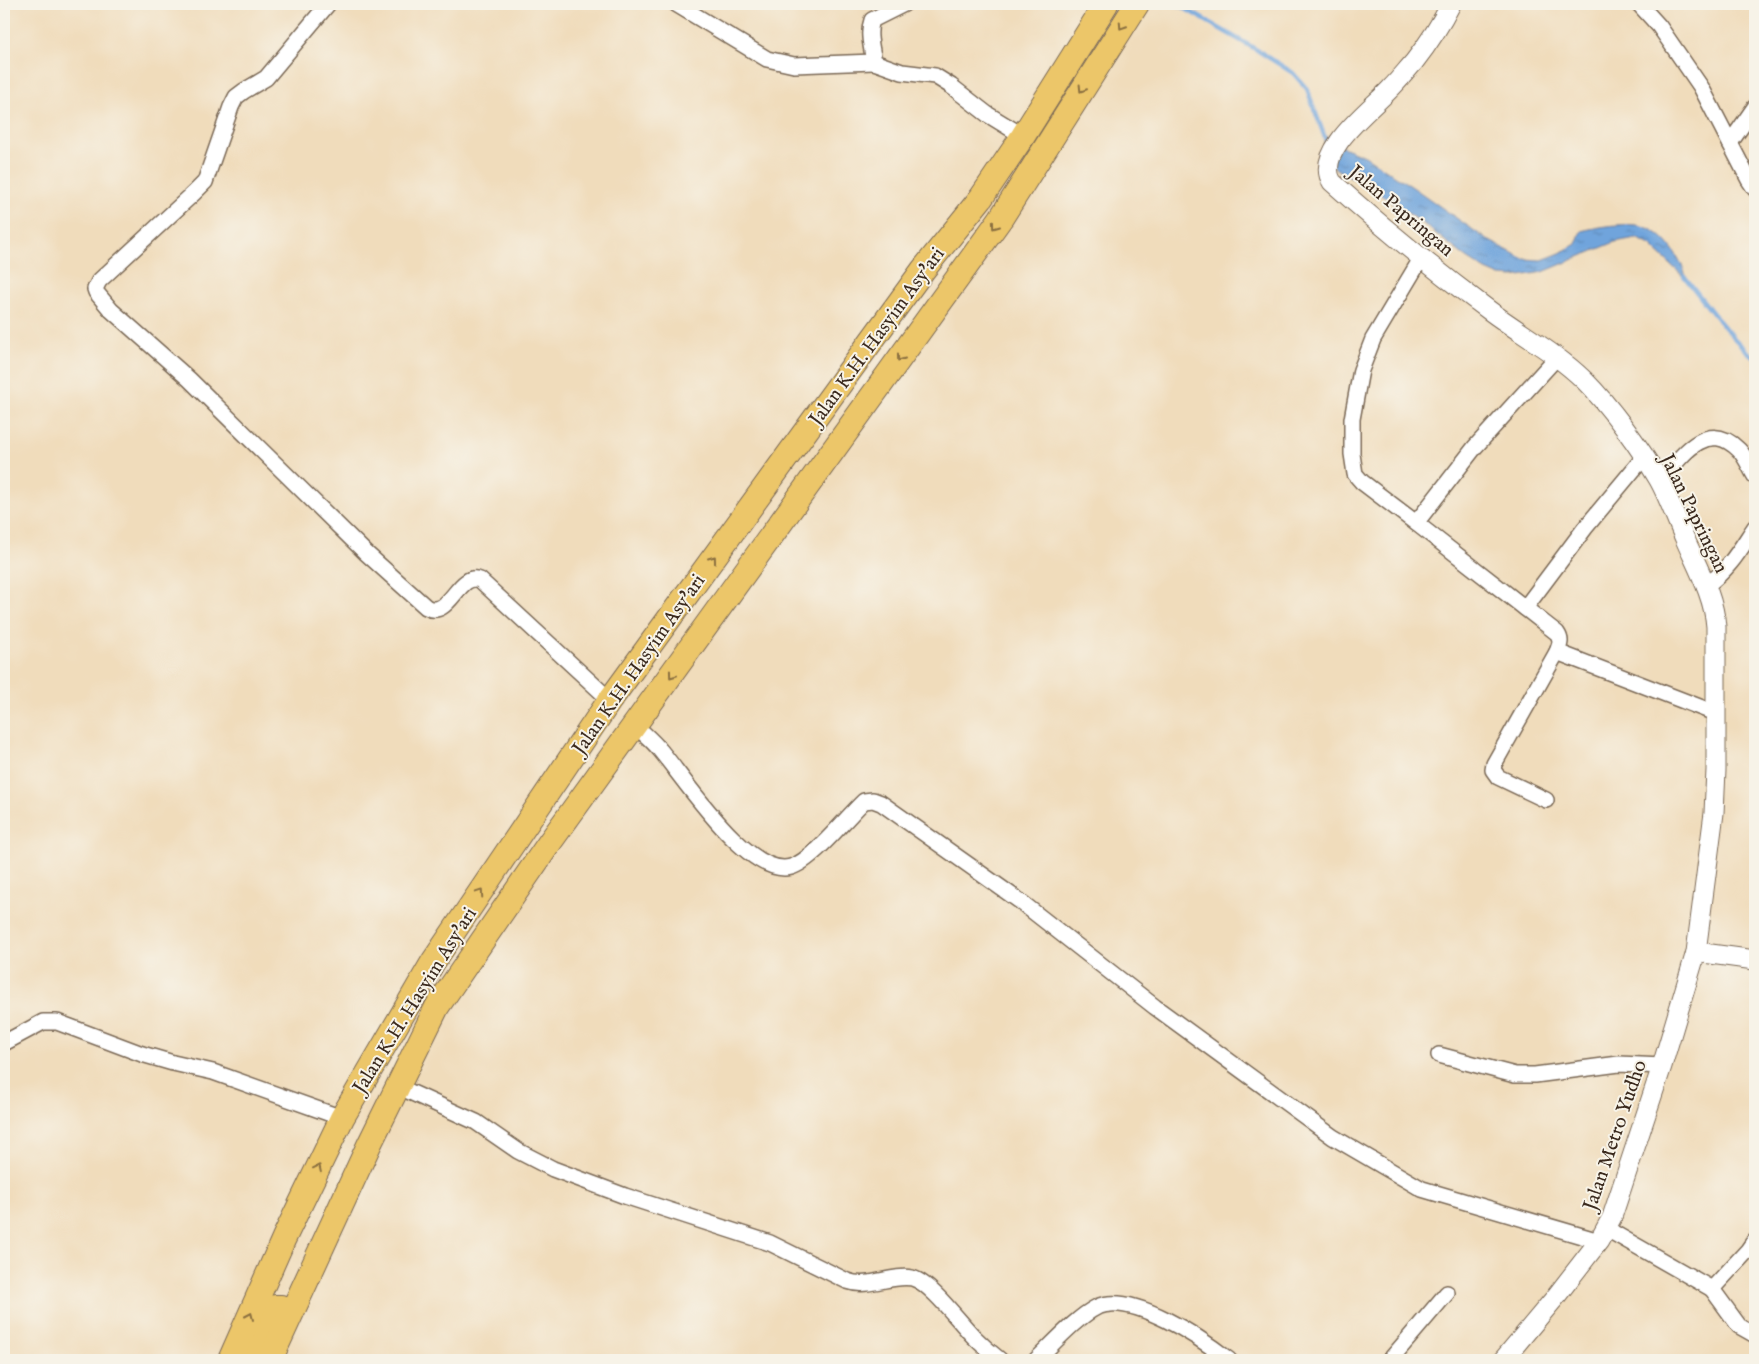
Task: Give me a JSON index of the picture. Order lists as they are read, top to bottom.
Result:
{
  "streets": {
    "highway": ["Jalan K.H. Hasyim Asy'ari"],
    "street": ["Jalan Papringan", "Jalan Metro Yudho"]
  },
  "crossings": [
    ["Jalan Papringan", "Jalan Metro Yudho"]
  ]
}
